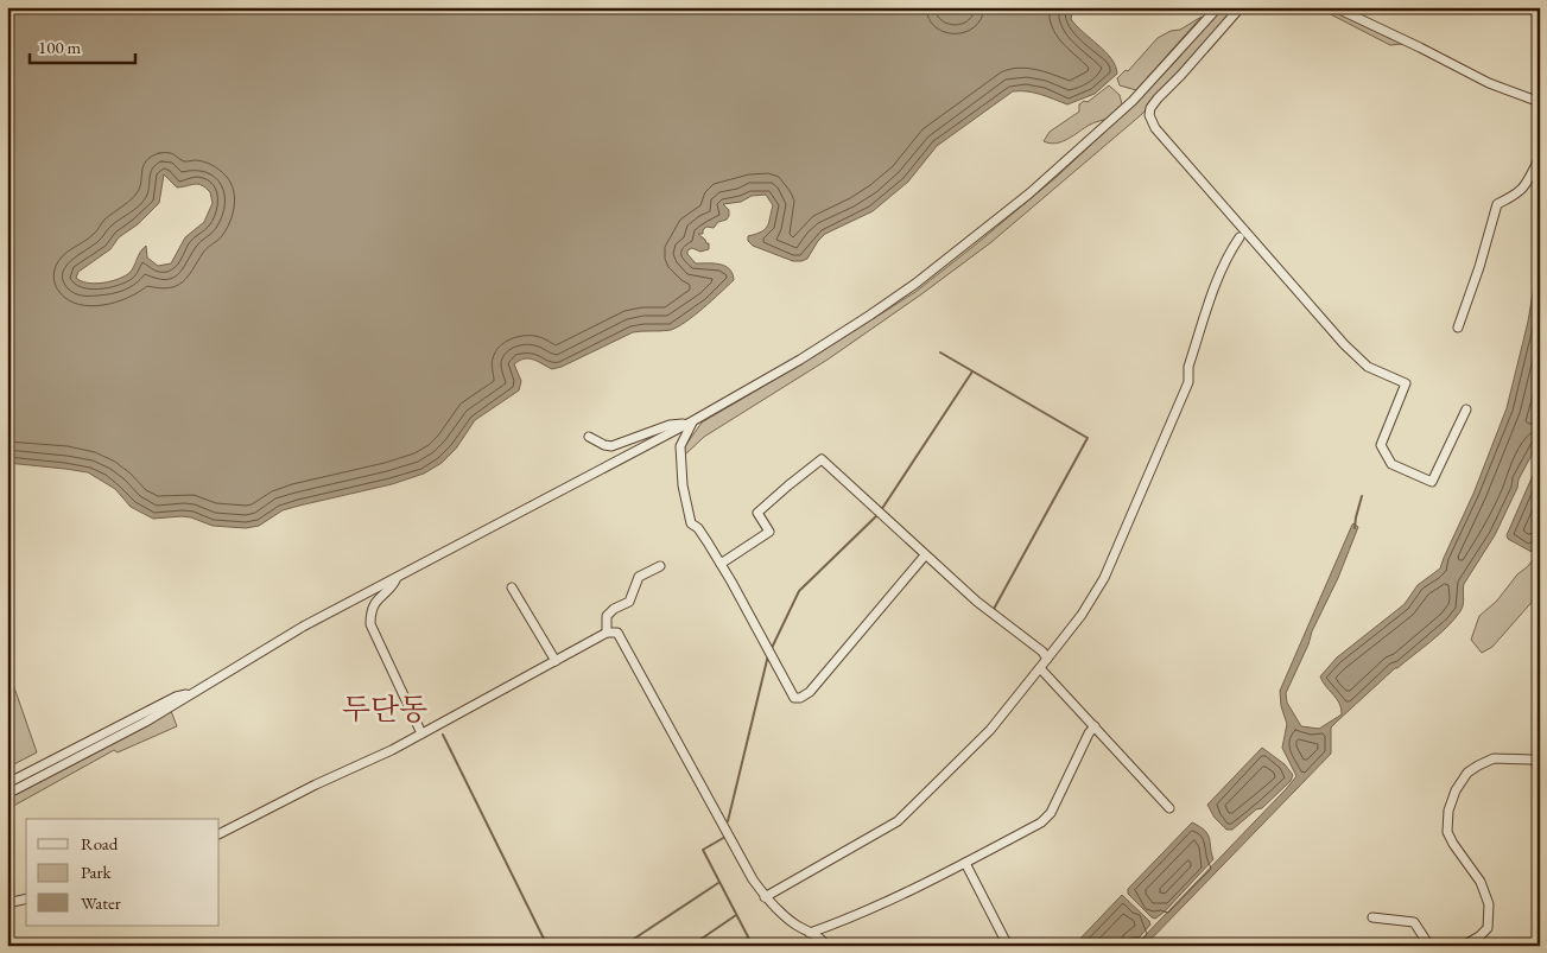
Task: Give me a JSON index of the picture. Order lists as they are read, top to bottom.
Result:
{
  "districts": ["두단동"],
  "legend": ["Road", "Park", "Water"],
  "scale_bar": "100 m"
}
